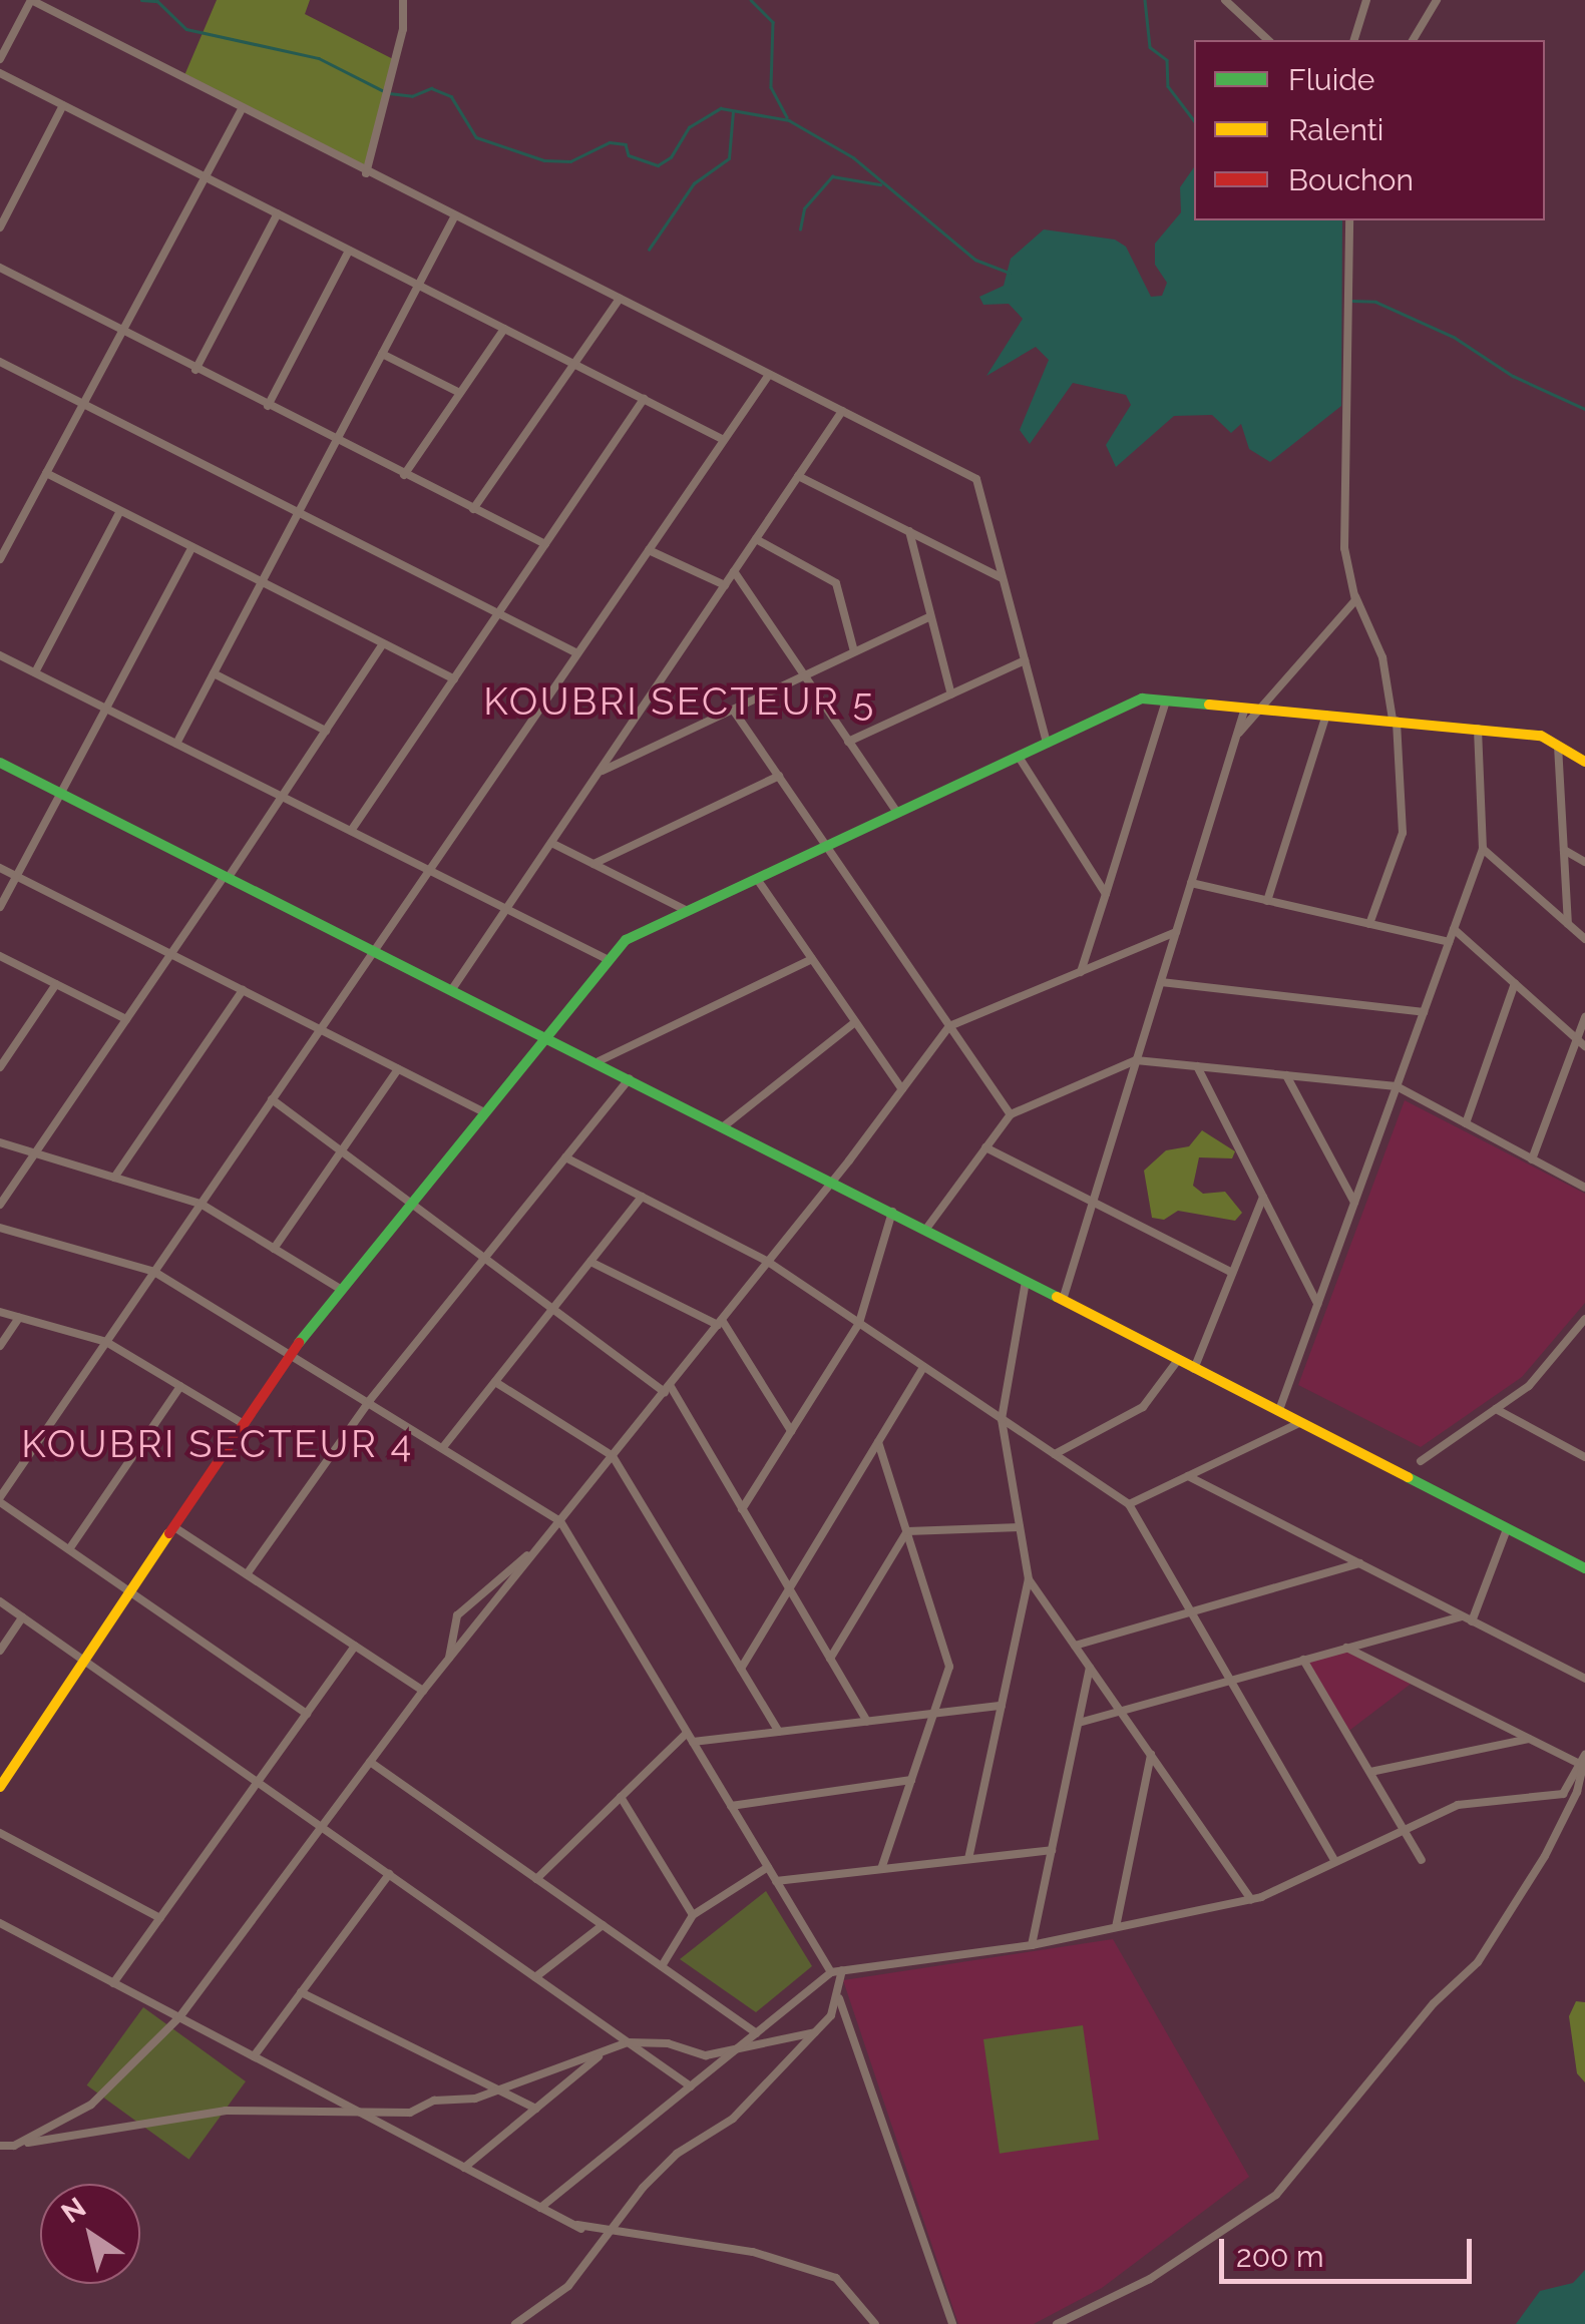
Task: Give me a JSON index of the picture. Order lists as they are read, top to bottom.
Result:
{
  "districts": ["KOUBRI SECTEUR 5", "KOUBRI SECTEUR 4"],
  "legend": ["Fluide", "Ralenti", "Bouchon"],
  "scale_bar": "200 m",
  "north": "top left"
}
